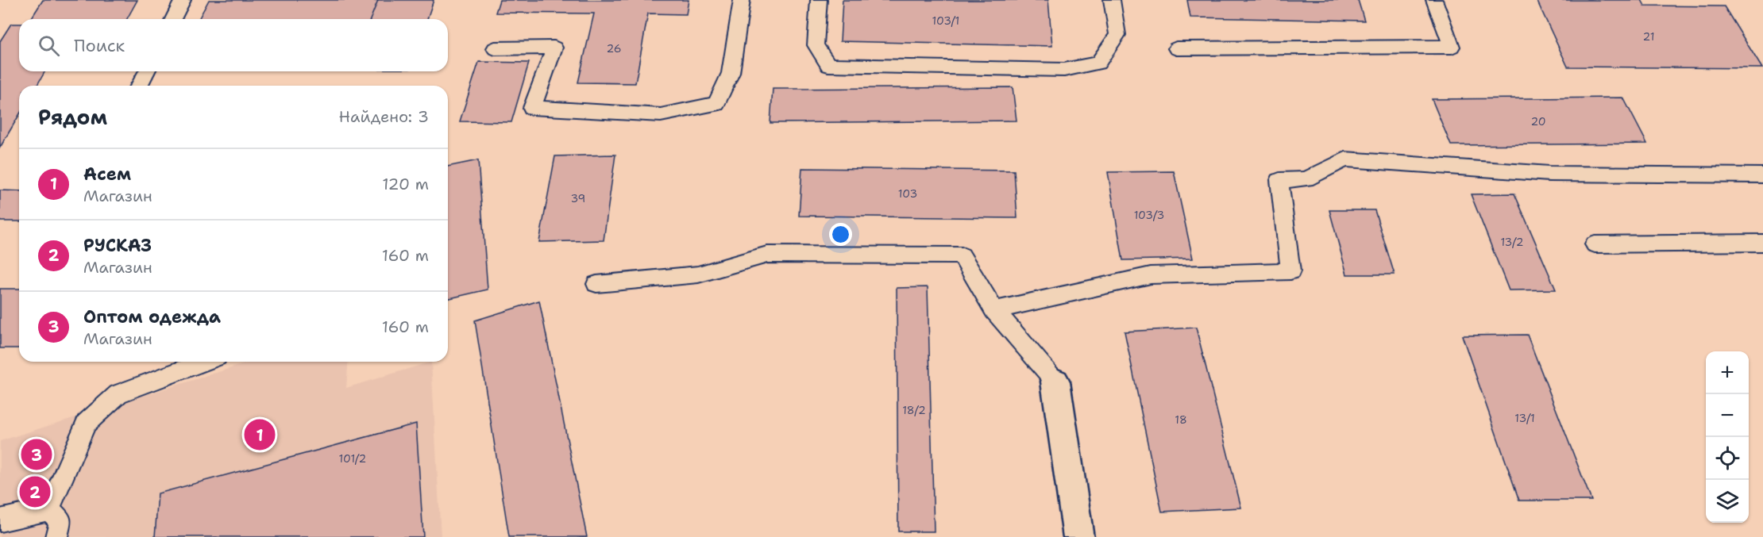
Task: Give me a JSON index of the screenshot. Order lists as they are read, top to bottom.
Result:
{
  "house_numbers": [
    "103/1",
    "21",
    "26",
    "20",
    "103",
    "39",
    "103/3",
    "13/2",
    "18/2",
    "13/1",
    "18",
    "101/2"
  ],
  "page": {
    "search": "Поиск",
    "heading": ["Рядом", "Найдено: 3"],
    "list": [
      {
        "mark": "1",
        "name": "Асем",
        "note": "Магазин",
        "value": "120 m"
      },
      {
        "mark": "2",
        "name": "РУСКАЗ",
        "note": "Магазин",
        "value": "160 m"
      },
      {
        "mark": "3",
        "name": "Оптом одежда",
        "note": "Магазин",
        "value": "160 m"
      }
    ],
    "map_buttons": ["+", "−"],
    "pins": ["1", "3", "2"]
  }
}
